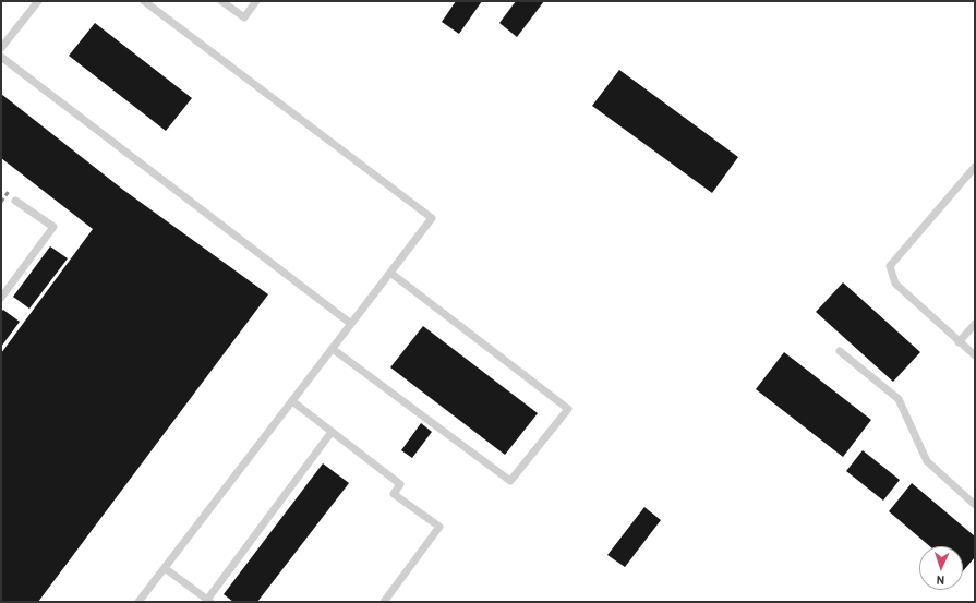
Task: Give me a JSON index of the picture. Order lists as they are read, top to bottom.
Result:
{
  "north": "bottom"
}
